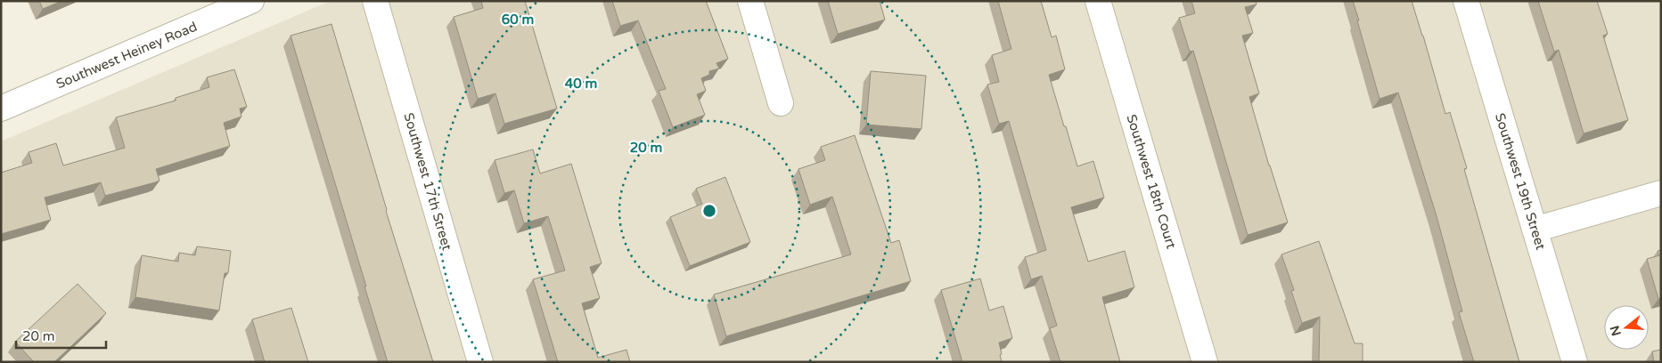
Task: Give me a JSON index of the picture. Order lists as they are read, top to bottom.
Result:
{
  "streets": {
    "street": [
      "Southwest Heiney Road",
      "Southwest 17th Street",
      "Southwest 18th Court",
      "Southwest 19th Street"
    ]
  },
  "scale_bar": "20 m",
  "north": "left",
  "rings": ["60 m", "40 m", "20 m"]
}
